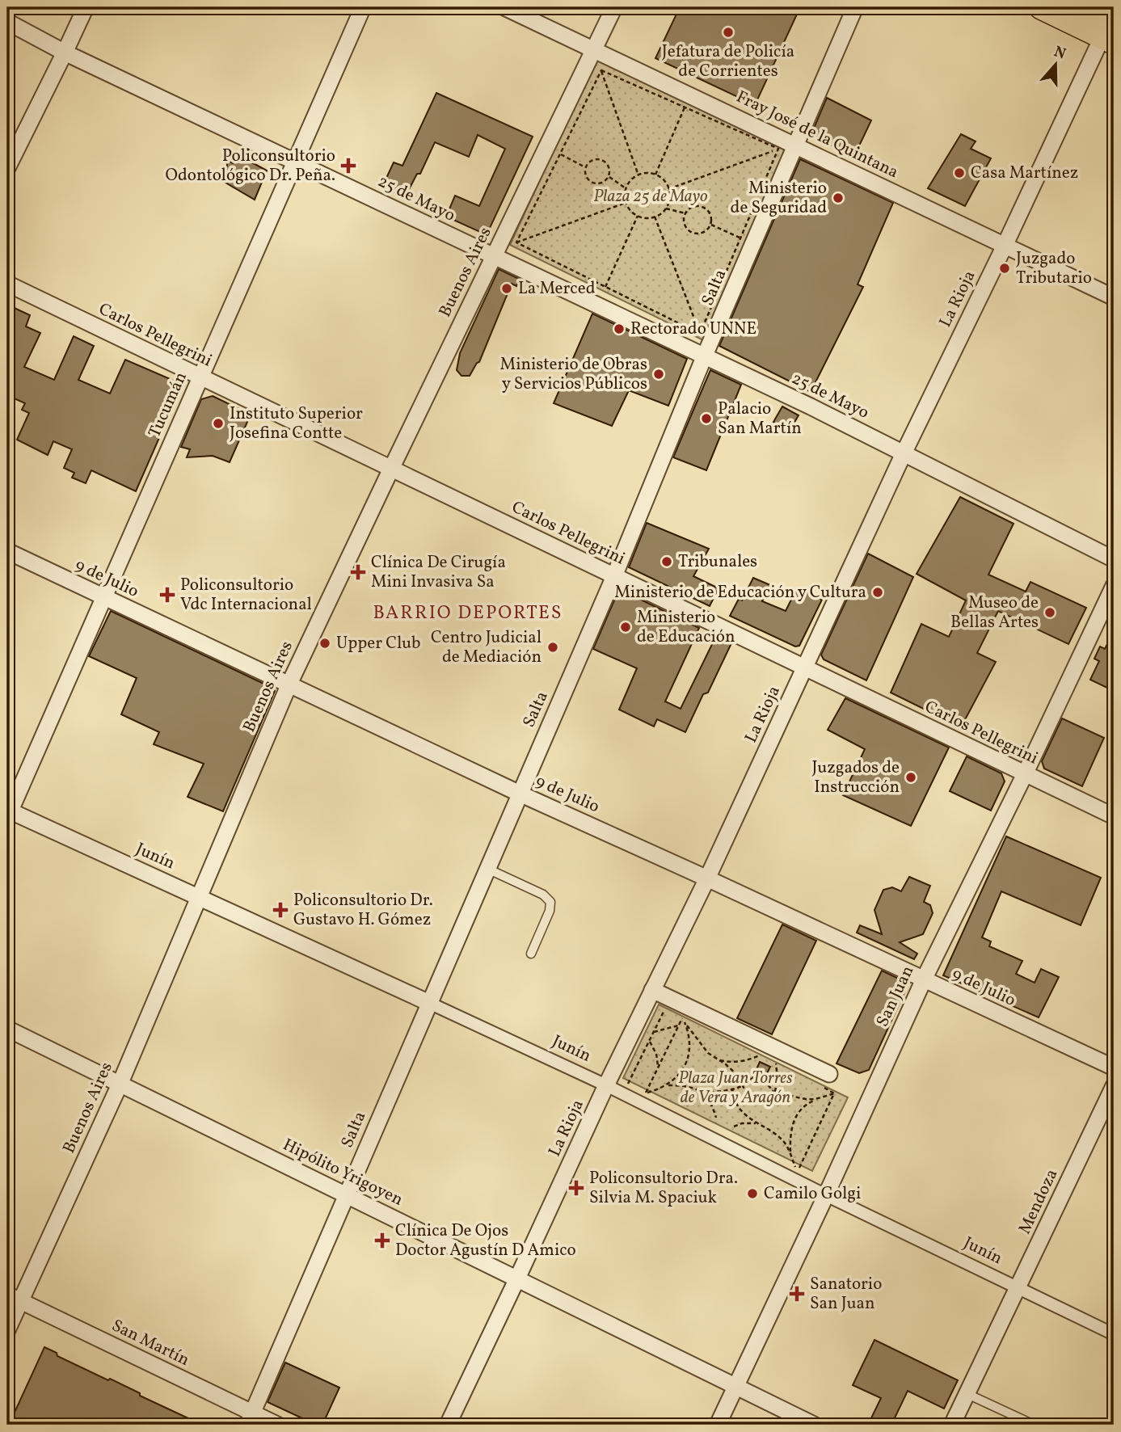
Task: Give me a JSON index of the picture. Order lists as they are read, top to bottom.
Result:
{
  "streets": {
    "street": [
      "Fray José de la Quintana",
      "25 de Mayo",
      "Buenos Aires",
      "Salta",
      "La Rioja",
      "Carlos Pellegrini",
      "Tucumán",
      "9 de Julio",
      "Junín",
      "San Juan",
      "Hipólito Yrigoyen",
      "Mendoza",
      "San Martín"
    ]
  },
  "crossings": [
    ["Fray José de la Quintana", "Buenos Aires"],
    ["Fray José de la Quintana", "Salta"],
    ["Fray José de la Quintana", "La Rioja"],
    ["25 de Mayo", "Buenos Aires"],
    ["25 de Mayo", "Salta"],
    ["25 de Mayo", "La Rioja"],
    ["25 de Mayo", "Tucumán"],
    ["Buenos Aires", "Carlos Pellegrini"],
    ["Buenos Aires", "9 de Julio"],
    ["Buenos Aires", "Junín"],
    ["Buenos Aires", "Hipólito Yrigoyen"],
    ["Buenos Aires", "San Martín"],
    ["Salta", "Carlos Pellegrini"],
    ["Salta", "9 de Julio"],
    ["Salta", "Junín"],
    ["Salta", "Hipólito Yrigoyen"],
    ["Salta", "San Martín"],
    ["La Rioja", "Carlos Pellegrini"],
    ["La Rioja", "9 de Julio"],
    ["La Rioja", "Junín"],
    ["La Rioja", "Hipólito Yrigoyen"],
    ["Carlos Pellegrini", "Tucumán"],
    ["Carlos Pellegrini", "San Juan"],
    ["Tucumán", "9 de Julio"],
    ["Tucumán", "Junín"],
    ["9 de Julio", "San Juan"],
    ["Junín", "San Juan"],
    ["Junín", "Mendoza"],
    ["San Juan", "Hipólito Yrigoyen"]
  ],
  "districts": ["BARRIO DEPORTES"],
  "parks": ["Plaza 25 de Mayo", "Plaza Juan Torres de Vera y Aragón"],
  "places": {
    "other": [
      "Jefatura de Policía de Corrientes",
      "Casa Martínez",
      "Ministerio de Seguridad",
      "Juzgado Tributario",
      "La Merced",
      "Rectorado UNNE",
      "Ministerio de Obras y Servicios Públicos",
      "Palacio San Martín",
      "Instituto Superior Josefina Contte",
      "Tribunales",
      "Ministerio de Educación y Cultura",
      "Museo de Bellas Artes",
      "Ministerio de Educación",
      "Upper Club",
      "Centro Judicial de Mediación",
      "Juzgados de Instrucción",
      "Camilo Golgi"
    ],
    "health": [
      "Policonsultorio Odontológico Dr. Peña.",
      "Clínica De Cirugía Mini Invasiva Sa",
      "Policonsultorio Vdc Internacional",
      "Policonsultorio Dr. Gustavo H. Gómez",
      "Policonsultorio Dra. Silvia M. Spaciuk",
      "Clínica De Ojos Doctor Agustín D Amico",
      "Sanatorio San Juan"
    ]
  },
  "north": "top"
}
